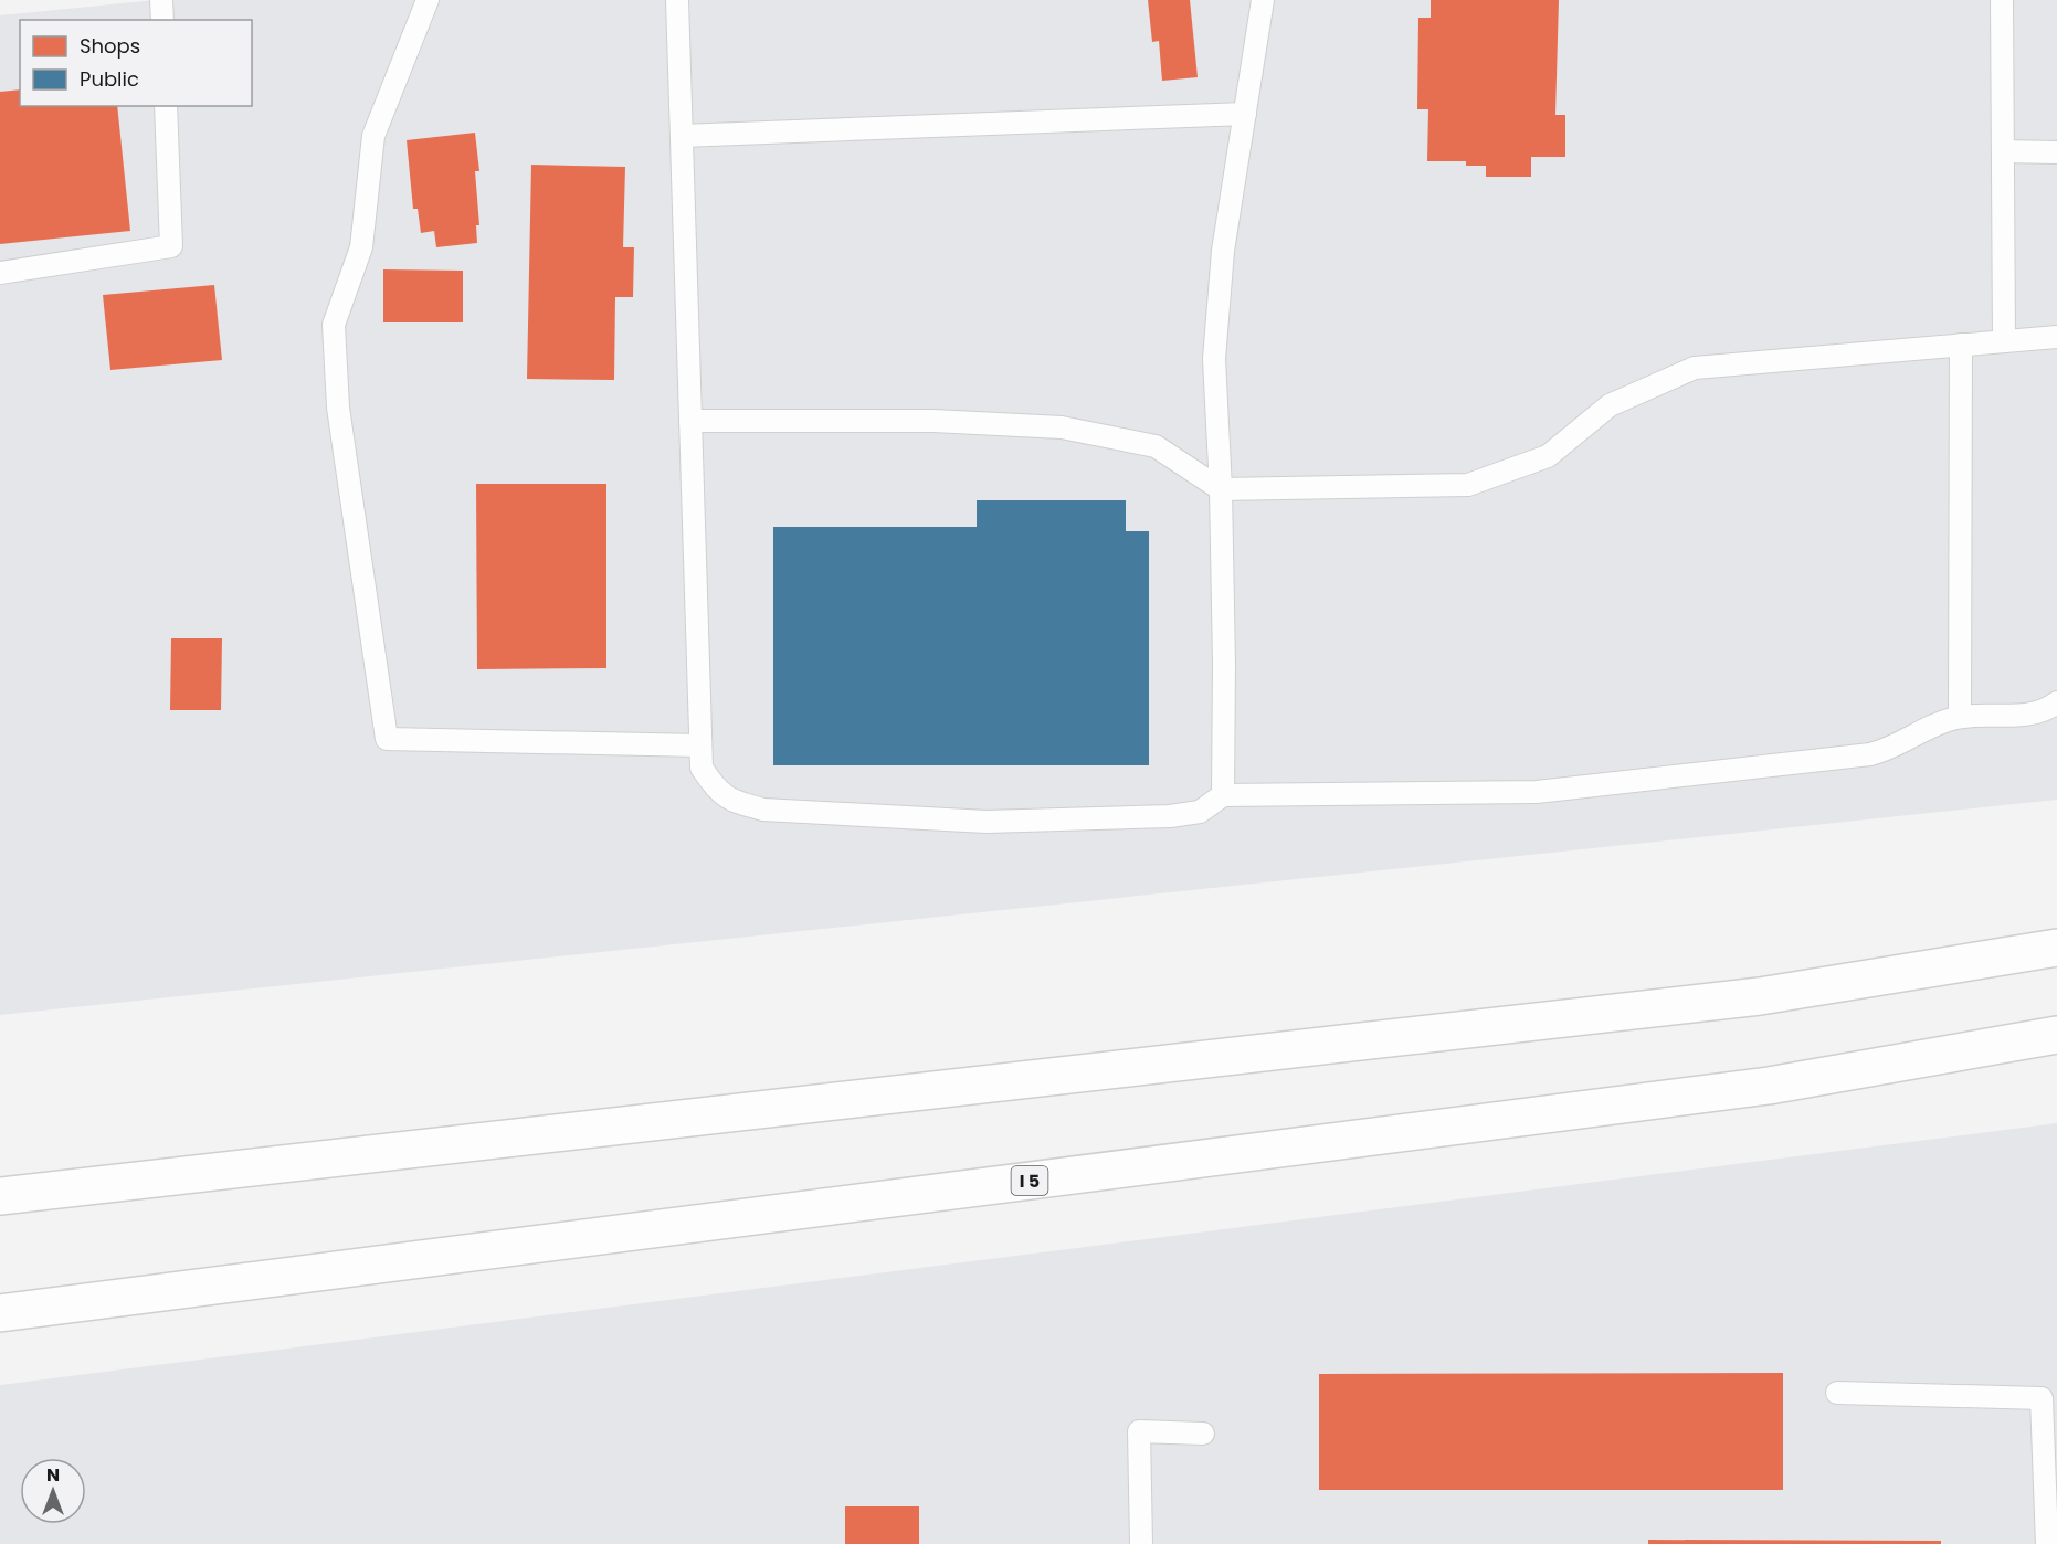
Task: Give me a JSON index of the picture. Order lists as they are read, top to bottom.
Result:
{
  "streets": {
    "highway": ["I 5"]
  },
  "legend": ["Shops", "Public"],
  "north": "top"
}
